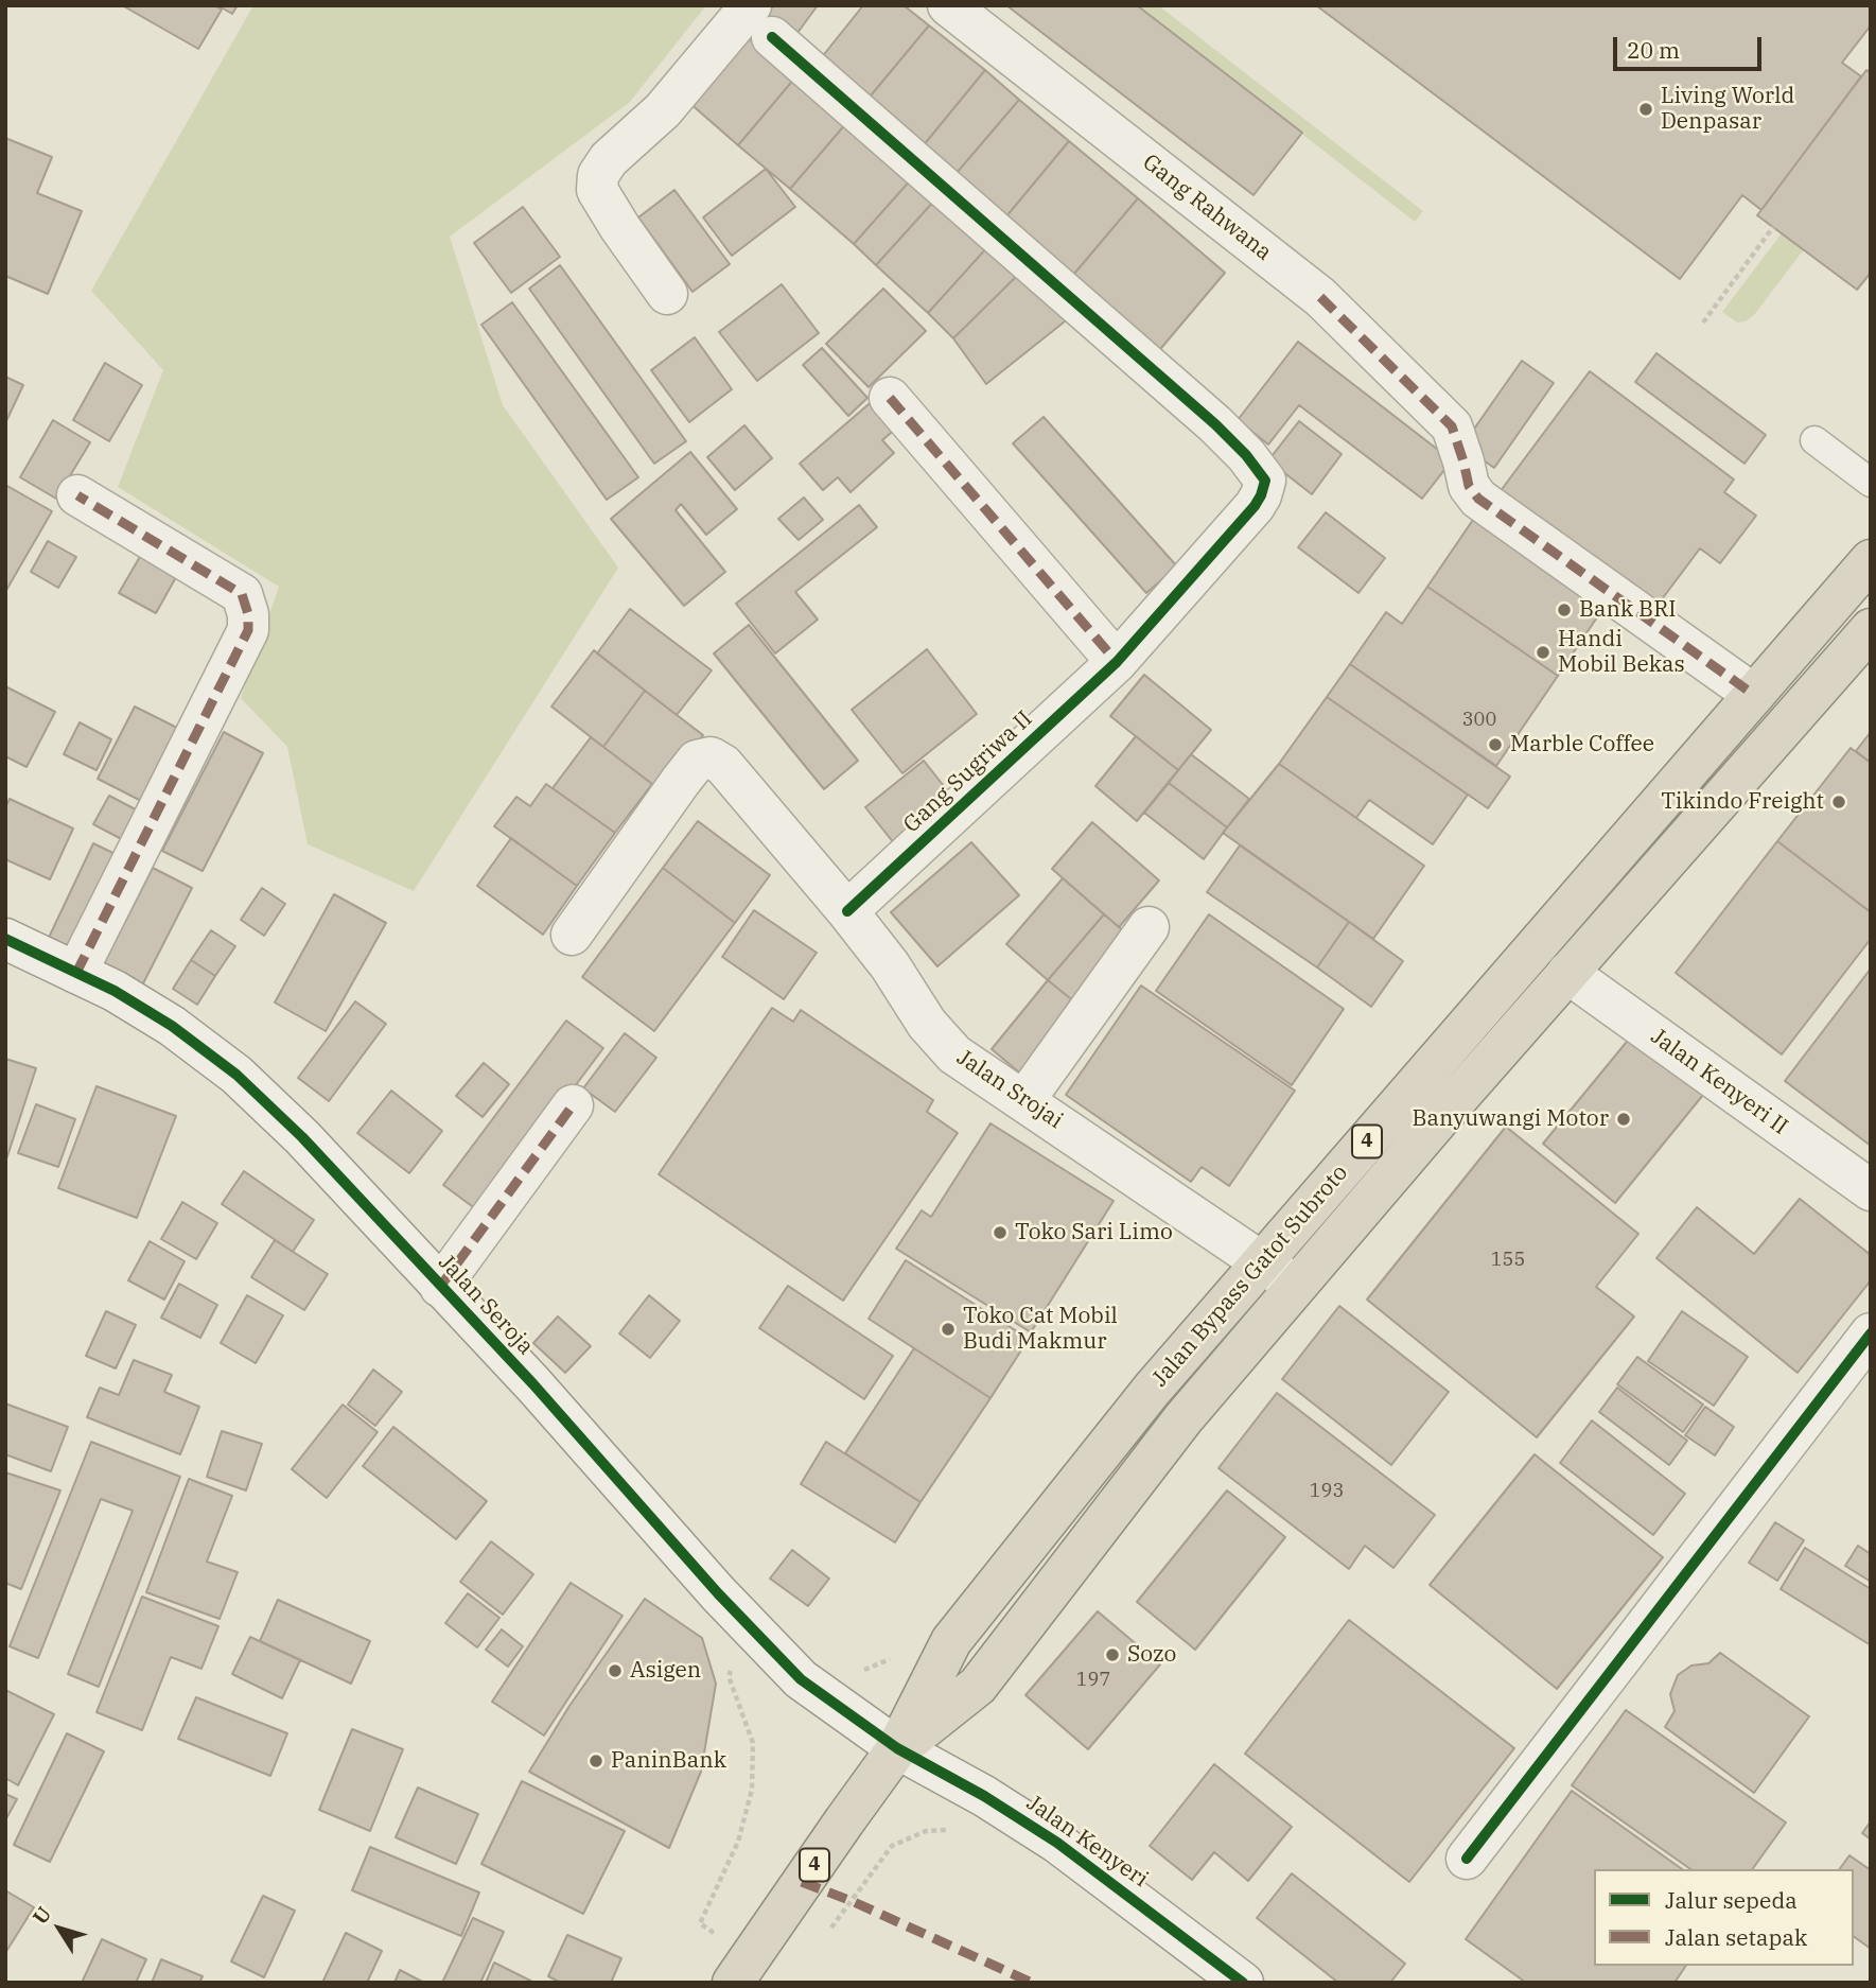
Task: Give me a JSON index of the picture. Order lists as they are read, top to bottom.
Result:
{
  "streets": {
    "highway": ["4", "Jalan Bypass Gatot Subroto"],
    "street": [
      "Gang Rahwana",
      "Gang Sugriwa II",
      "Jalan Kenyeri II",
      "Jalan Srojai",
      "Jalan Seroja",
      "Jalan Kenyeri"
    ]
  },
  "crossings": [
    ["Gang Rahwana", "Jalan Bypass Gatot Subroto"],
    ["Gang Sugriwa II", "Jalan Srojai"],
    ["Jalan Kenyeri II", "Jalan Bypass Gatot Subroto"],
    ["Jalan Srojai", "Jalan Bypass Gatot Subroto"],
    ["Jalan Bypass Gatot Subroto", "Jalan Seroja"],
    ["Jalan Bypass Gatot Subroto", "Jalan Kenyeri"],
    ["Jalan Seroja", "Jalan Kenyeri"]
  ],
  "places": [
    "Living World Denpasar",
    "Bank BRI",
    "Handi Mobil Bekas",
    "Marble Coffee",
    "Tikindo Freight",
    "Banyuwangi Motor",
    "Toko Sari Limo",
    "Toko Cat Mobil Budi Makmur",
    "Sozo",
    "Asigen",
    "PaninBank"
  ],
  "house_numbers": [
    "300",
    "155",
    "193",
    "197"
  ],
  "legend": ["Jalur sepeda", "Jalan setapak"],
  "scale_bar": "20 m",
  "north": "top left"
}
